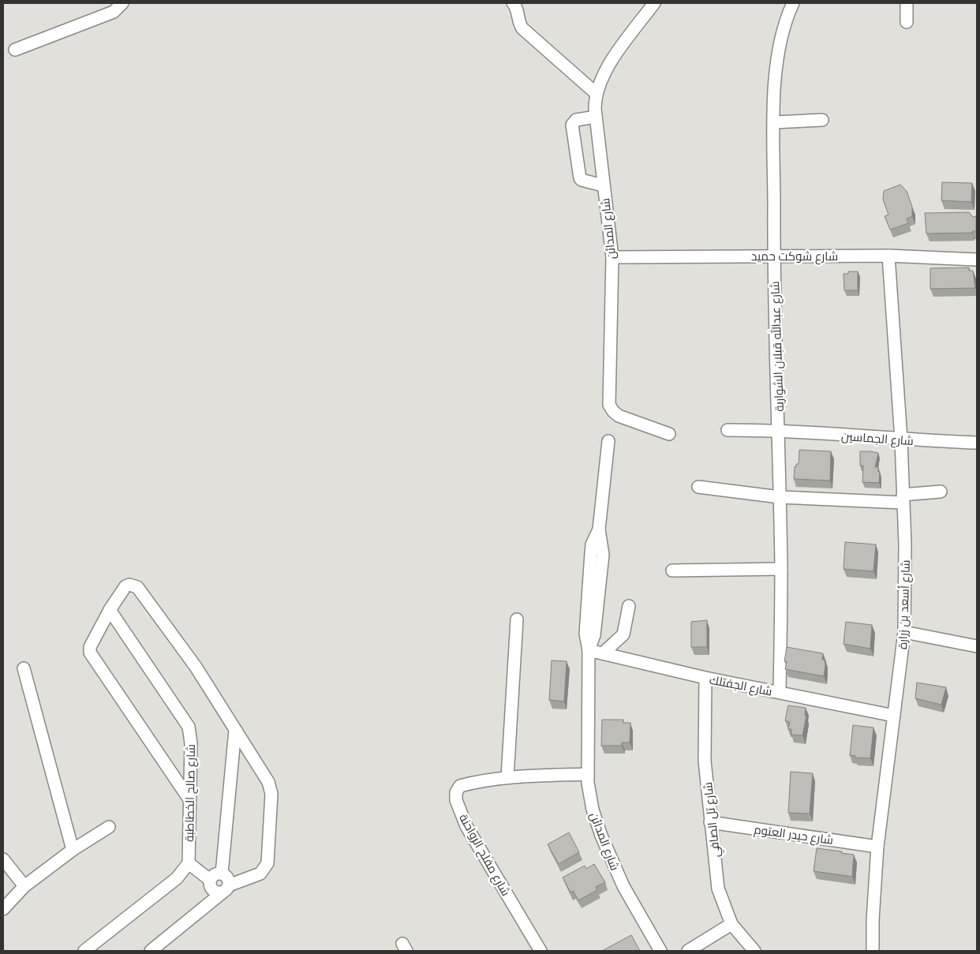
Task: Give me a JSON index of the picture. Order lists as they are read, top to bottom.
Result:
{
  "streets": {
    "street": [
      "شارع المدائن",
      "شارع شوكت حميد",
      "شارع عبدالله قبلان الشواربة",
      "شارع الجماسين",
      "شارع أسعد بن زرارة",
      "شارع الجفتلك",
      "شارع صالح الخطاطبة",
      "شارع تل الصافي",
      "شارع حيدر العتوم",
      "شارع مفلح الرواحنة"
    ]
  },
  "crossings": [
    ["شارع المدائن", "شارع شوكت حميد"],
    ["شارع المدائن", "شارع الجفتلك"],
    ["شارع المدائن", "شارع مفلح الرواحنة"],
    ["شارع شوكت حميد", "شارع عبدالله قبلان الشواربة"],
    ["شارع شوكت حميد", "شارع أسعد بن زرارة"],
    ["شارع عبدالله قبلان الشواربة", "شارع الجماسين"],
    ["شارع عبدالله قبلان الشواربة", "شارع الجفتلك"],
    ["شارع الجماسين", "شارع أسعد بن زرارة"],
    ["شارع أسعد بن زرارة", "شارع الجفتلك"],
    ["شارع أسعد بن زرارة", "شارع حيدر العتوم"],
    ["شارع الجفتلك", "شارع تل الصافي"],
    ["شارع تل الصافي", "شارع حيدر العتوم"]
  ]
}
